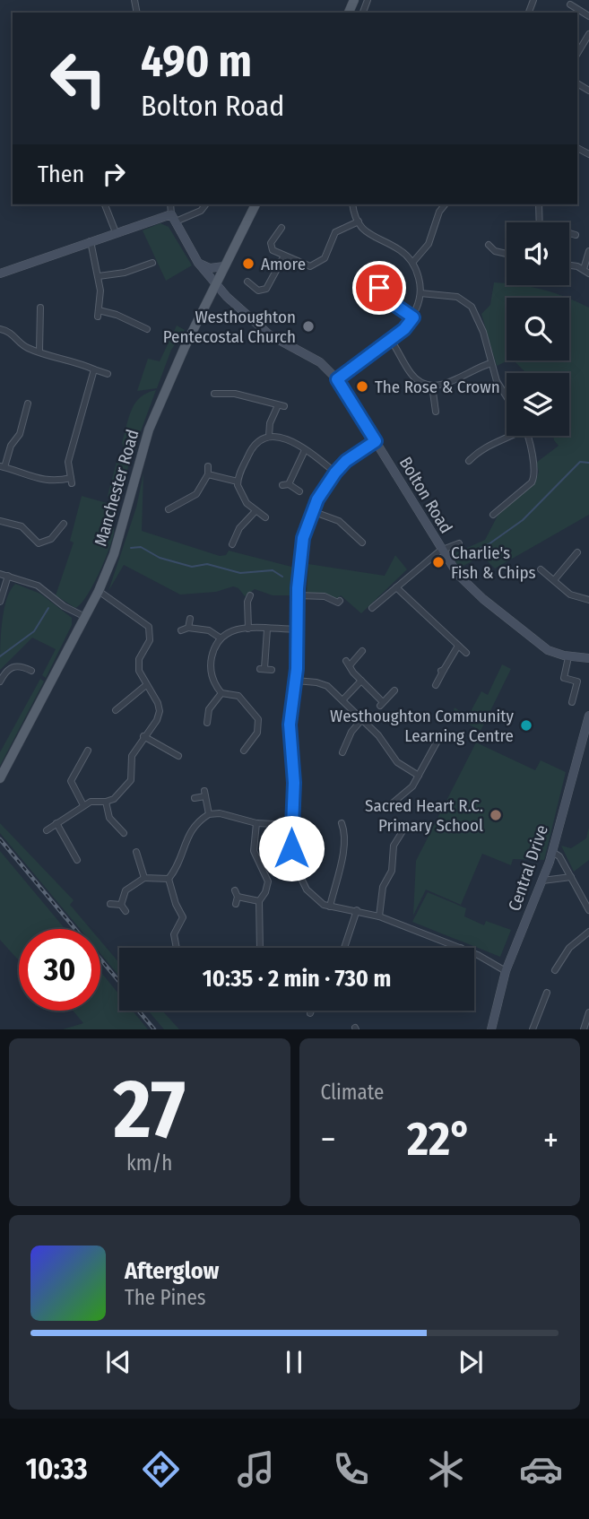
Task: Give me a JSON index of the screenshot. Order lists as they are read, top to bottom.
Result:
{
  "streets": {
    "main road": ["Manchester Road"],
    "street": ["Bolton Road", "Central Drive"]
  },
  "crossings": [
    ["Manchester Road", "Bolton Road"]
  ],
  "places": [
    "Amore",
    "Westhoughton Pentecostal Church",
    "The Rose & Crown",
    "Charlie's Fish & Chips",
    "Westhoughton Community Learning Centre",
    "Sacred Heart R.C. Primary School"
  ],
  "page": {
    "turn": ["490 m", "Bolton Road"],
    "then": "Then",
    "limit": "30",
    "trip": "10:35 · 2 min · 730 m",
    "tile": [
      ["27", "km/h"],
      "Climate"
    ],
    "heat": ["−", "22°", "+"],
    "song": ["Afterglow", "The Pines"],
    "tabs": "10:33"
  }
}
